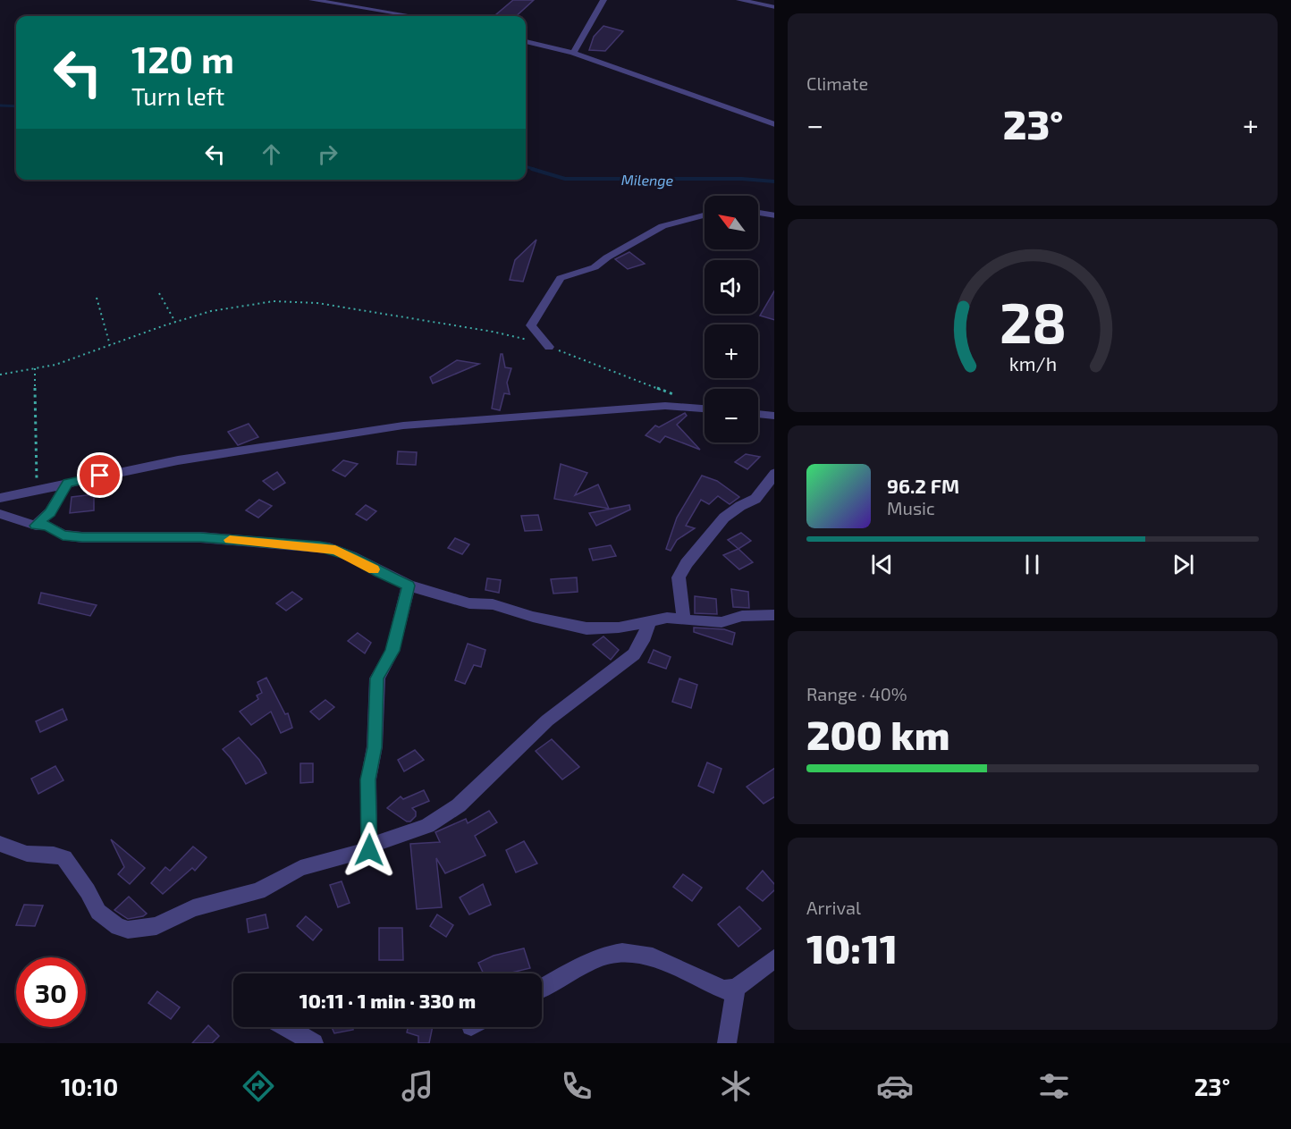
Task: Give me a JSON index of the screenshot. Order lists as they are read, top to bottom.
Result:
{
  "water": ["Milenge"],
  "north": "top left",
  "page": {
    "tile": [
      "Climate",
      ["Range · 40%", "200 km"],
      ["Arrival", "10:11"]
    ],
    "turn": ["120 m", "Turn left"],
    "heat": ["−", "23°", "+"],
    "map_buttons": ["+", "−"],
    "song": ["96.2 FM", "Music"],
    "limit": "30",
    "trip": "10:11 · 1 min · 330 m",
    "tabs": ["10:10", "23°"],
    "gauge": ["28", "km/h"]
  }
}
